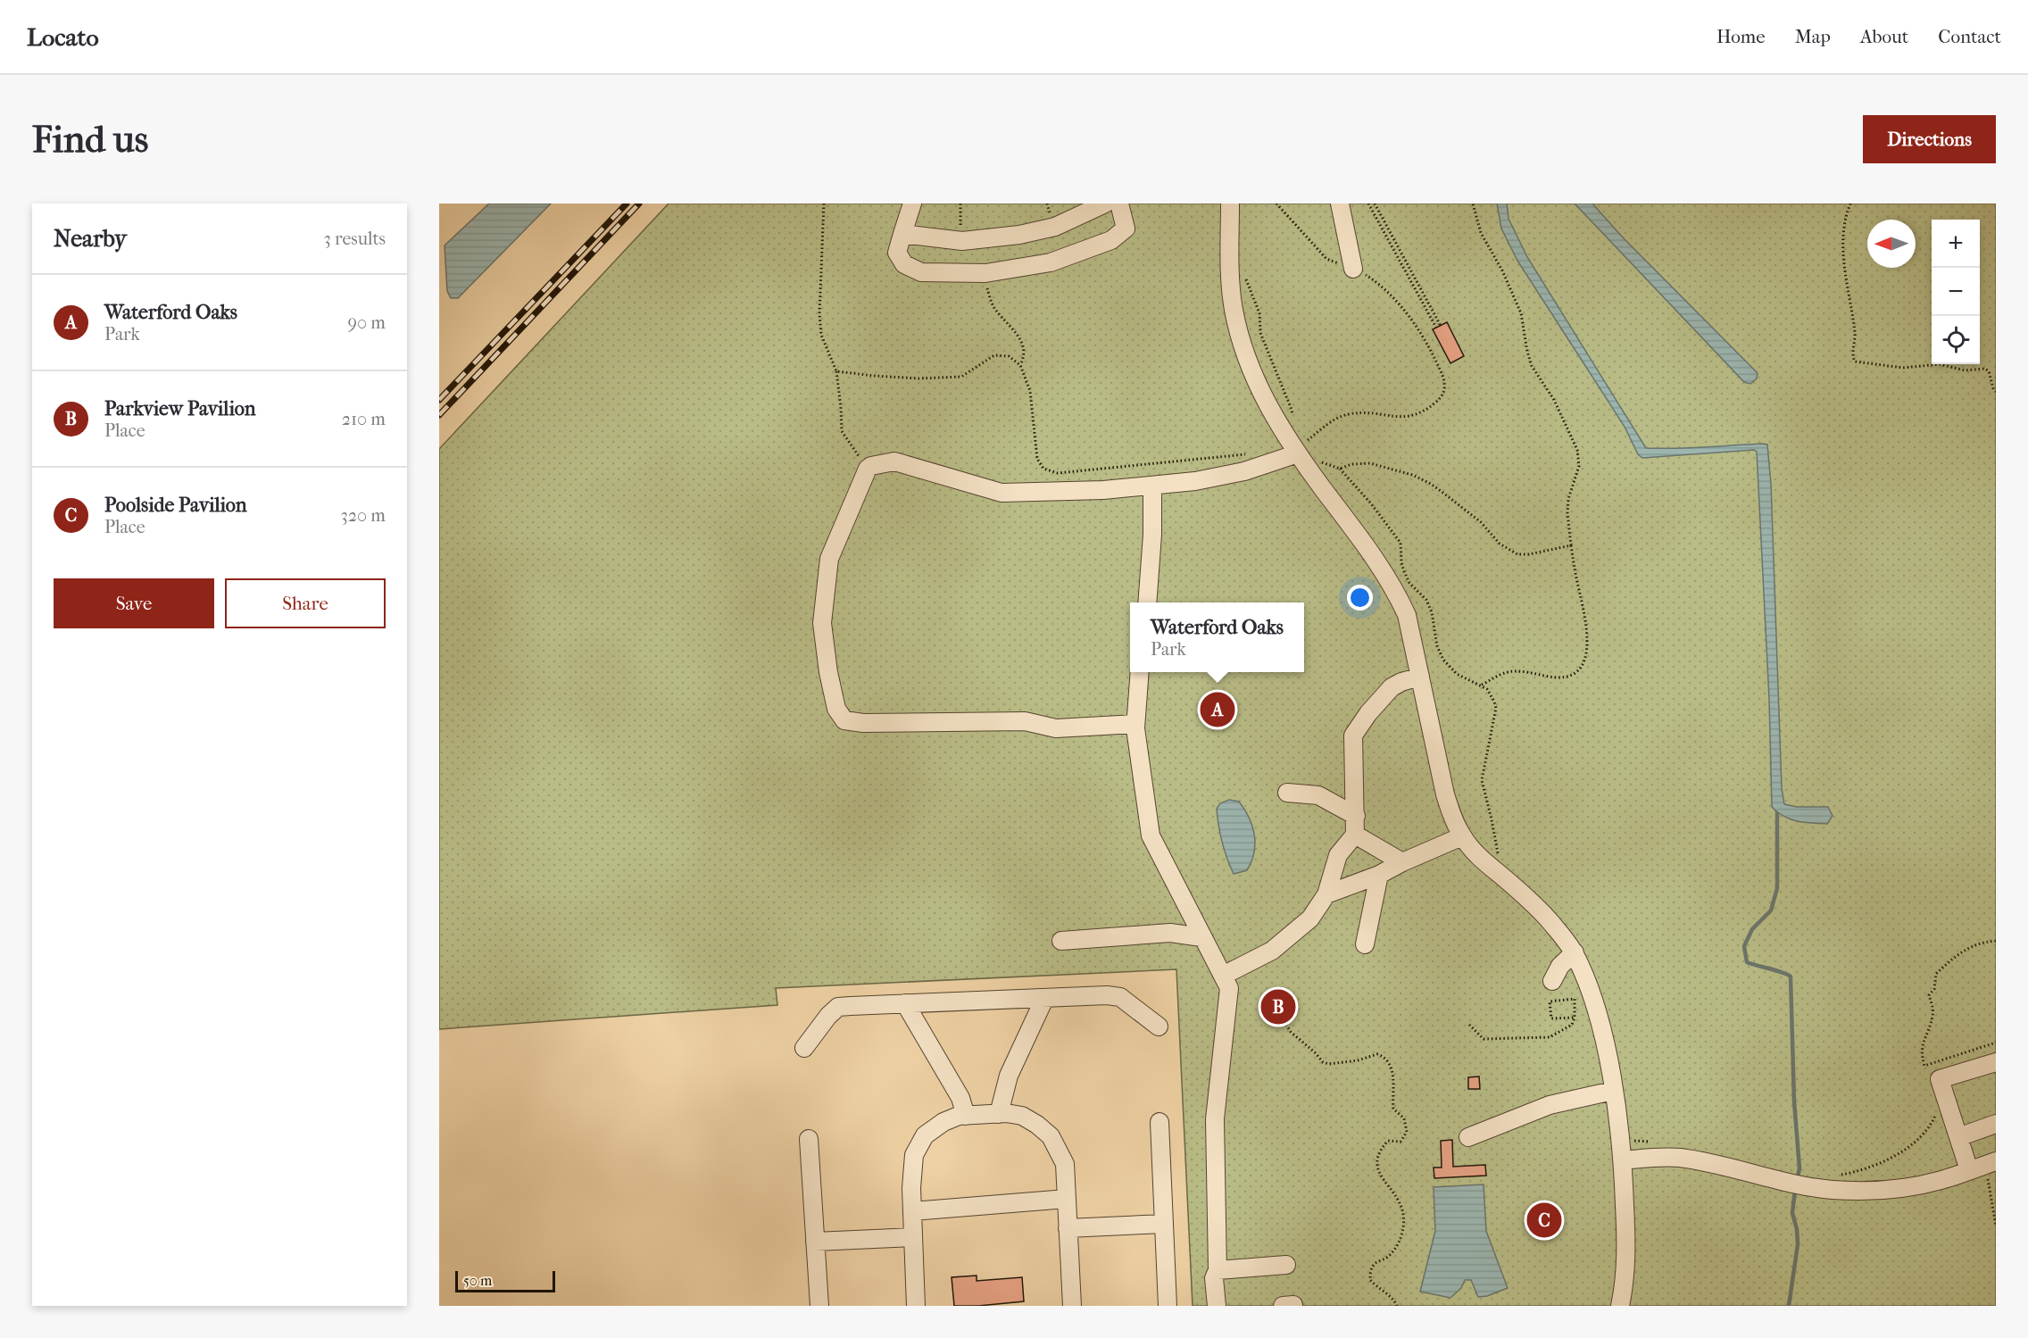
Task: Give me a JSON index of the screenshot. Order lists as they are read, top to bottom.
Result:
{
  "scale_bar": "50 m",
  "north": "left",
  "page": {
    "header": "Locato",
    "nav": [
      "Home",
      "Map",
      "About",
      "Contact"
    ],
    "buttons": [
      "Directions",
      ["Save", "Share"]
    ],
    "title": "Find us",
    "heading": ["Nearby", "3 results"],
    "map_buttons": ["+", "−"],
    "list": [
      {
        "mark": "A",
        "name": "Waterford Oaks",
        "note": "Park",
        "value": "90 m"
      },
      {
        "mark": "B",
        "name": "Parkview Pavilion",
        "note": "Place",
        "value": "210 m"
      },
      {
        "mark": "C",
        "name": "Poolside Pavilion",
        "note": "Place",
        "value": "320 m"
      }
    ],
    "popup": ["Waterford Oaks", "Park"],
    "pins": ["A", "B", "C"],
    "scale": "50 m"
  }
}
